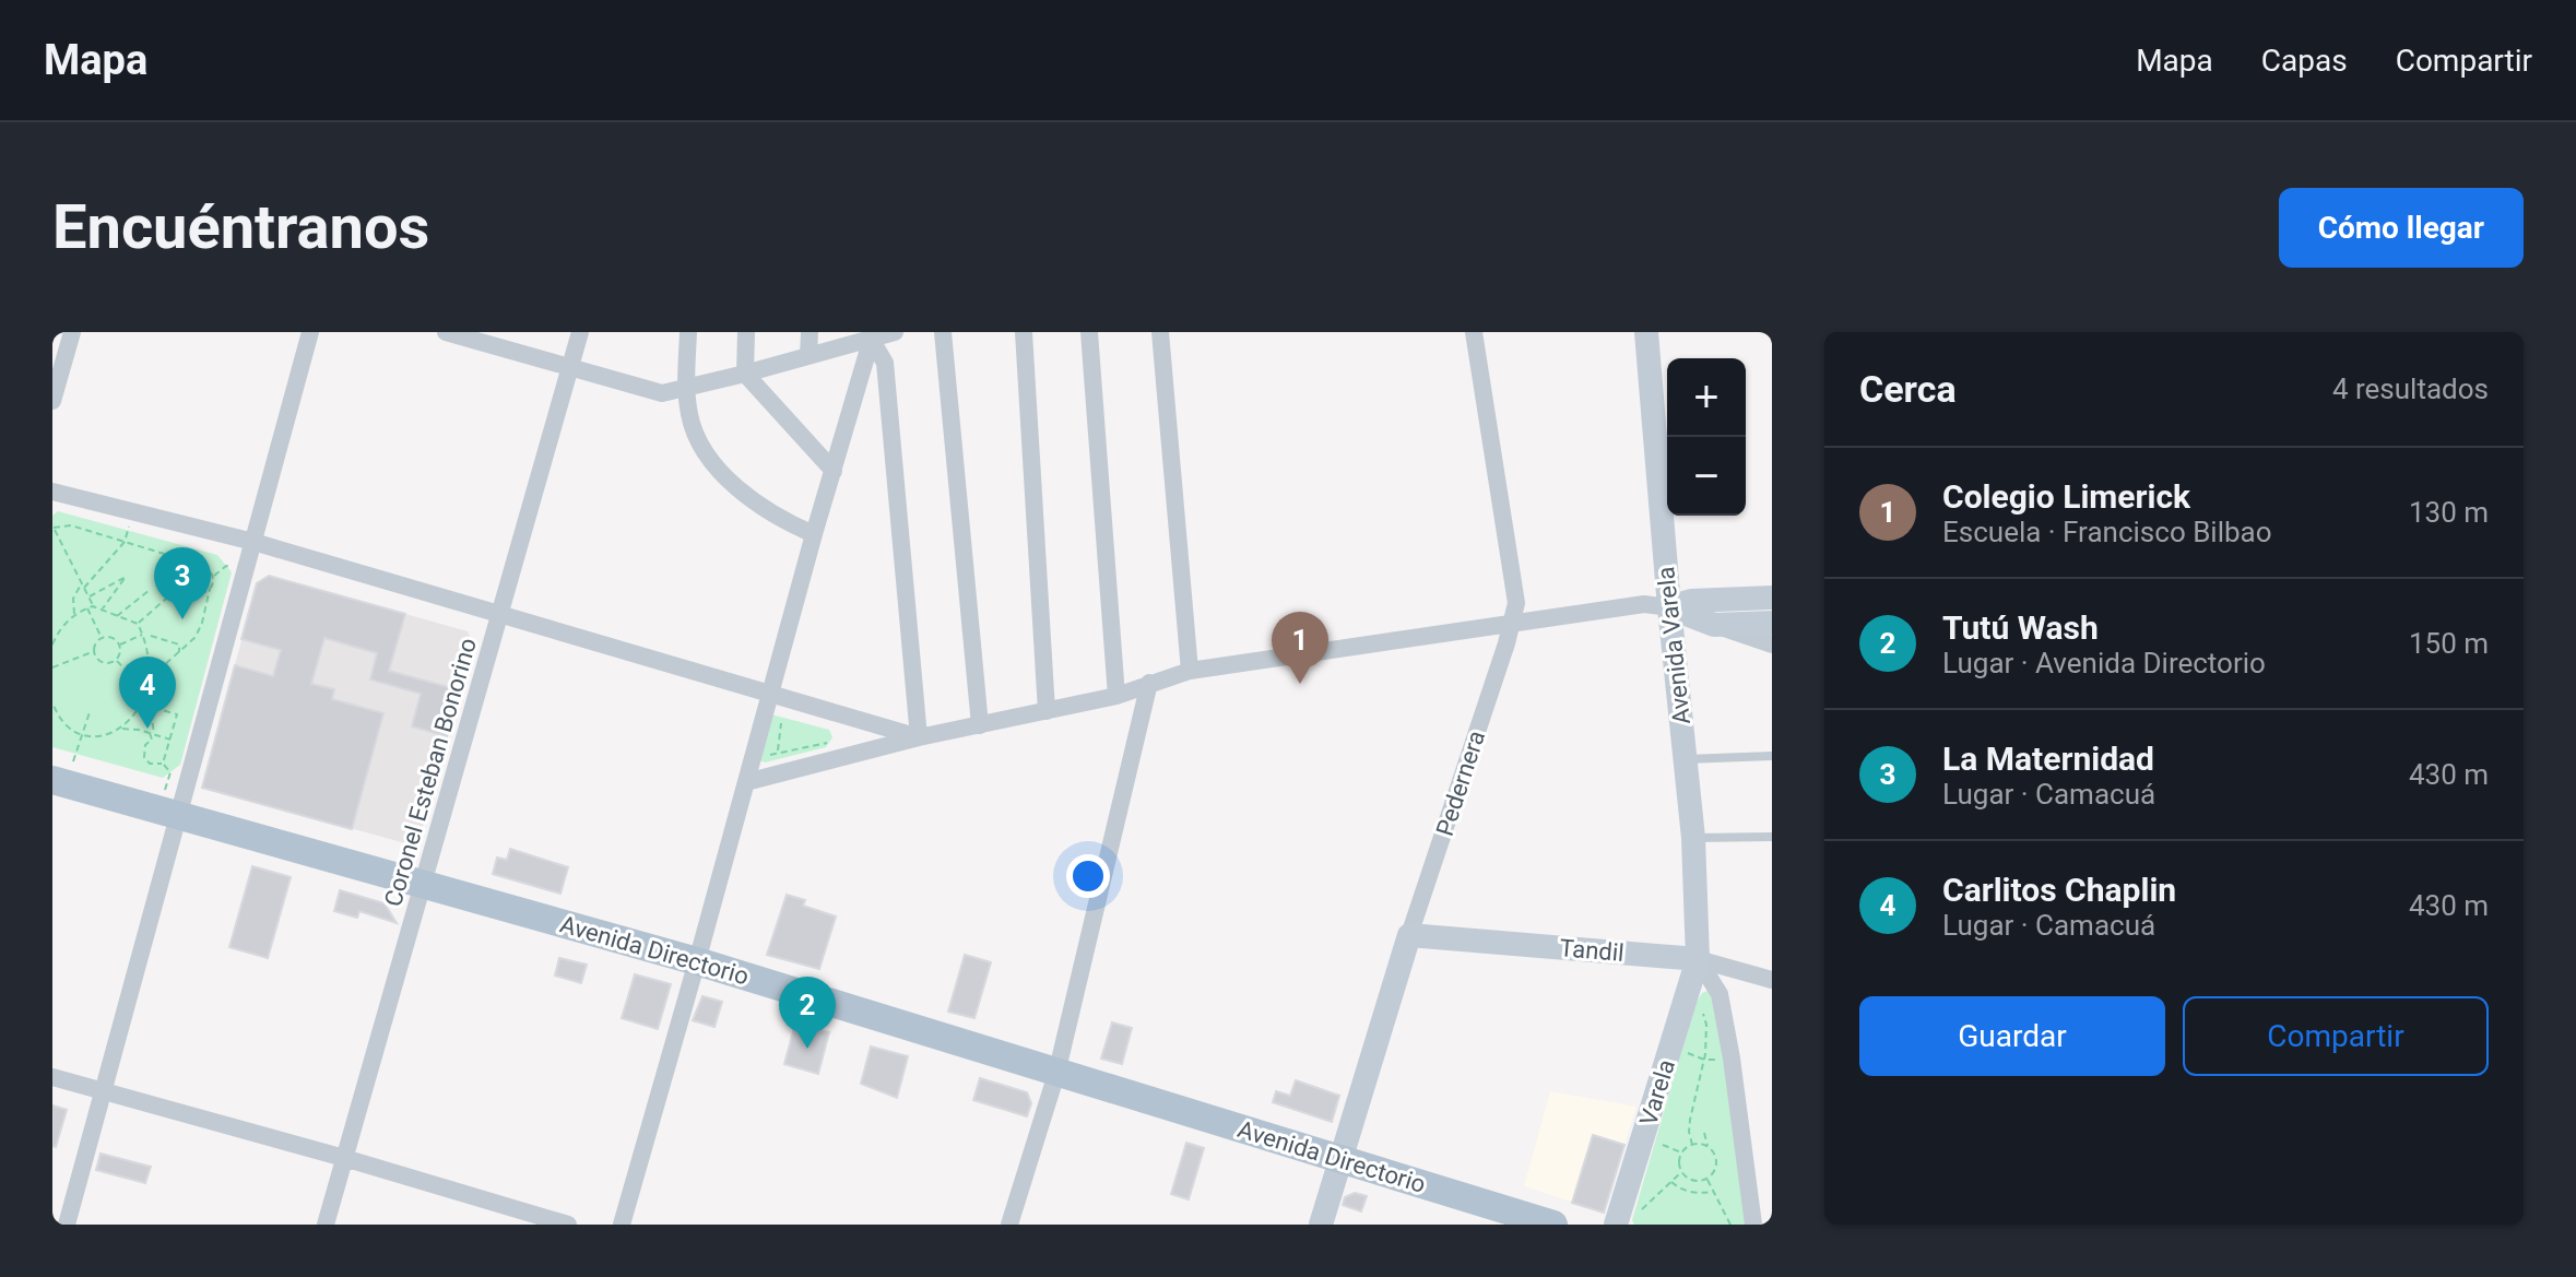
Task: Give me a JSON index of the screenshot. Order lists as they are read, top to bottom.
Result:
{
  "streets": {
    "main road": [
      "Avenida Varela",
      "Pedernera",
      "Avenida Directorio",
      "Tandil",
      "Varela"
    ],
    "street": ["Coronel Esteban Bonorino"]
  },
  "crossings": [
    ["Avenida Varela", "Tandil"],
    ["Avenida Varela", "Varela"],
    ["Coronel Esteban Bonorino", "Avenida Directorio"],
    ["Pedernera", "Avenida Directorio"],
    ["Pedernera", "Tandil"],
    ["Tandil", "Varela"]
  ],
  "page": {
    "header": "Mapa",
    "nav": ["Mapa", "Capas", "Compartir"],
    "buttons": [
      "Cómo llegar",
      ["Guardar", "Compartir"]
    ],
    "title": "Encuéntranos",
    "heading": ["Cerca", "4 resultados"],
    "map_buttons": ["+", "−"],
    "list": [
      {
        "mark": "1",
        "name": "Colegio Limerick",
        "note": "Escuela · Francisco Bilbao",
        "value": "130 m"
      },
      {
        "mark": "2",
        "name": "Tutú Wash",
        "note": "Lugar · Avenida Directorio",
        "value": "150 m"
      },
      {
        "mark": "3",
        "name": "La Maternidad",
        "note": "Lugar · Camacuá",
        "value": "430 m"
      },
      {
        "mark": "4",
        "name": "Carlitos Chaplin",
        "note": "Lugar · Camacuá",
        "value": "430 m"
      }
    ],
    "pins": [
      "3",
      "1",
      "4",
      "2"
    ]
  }
}
